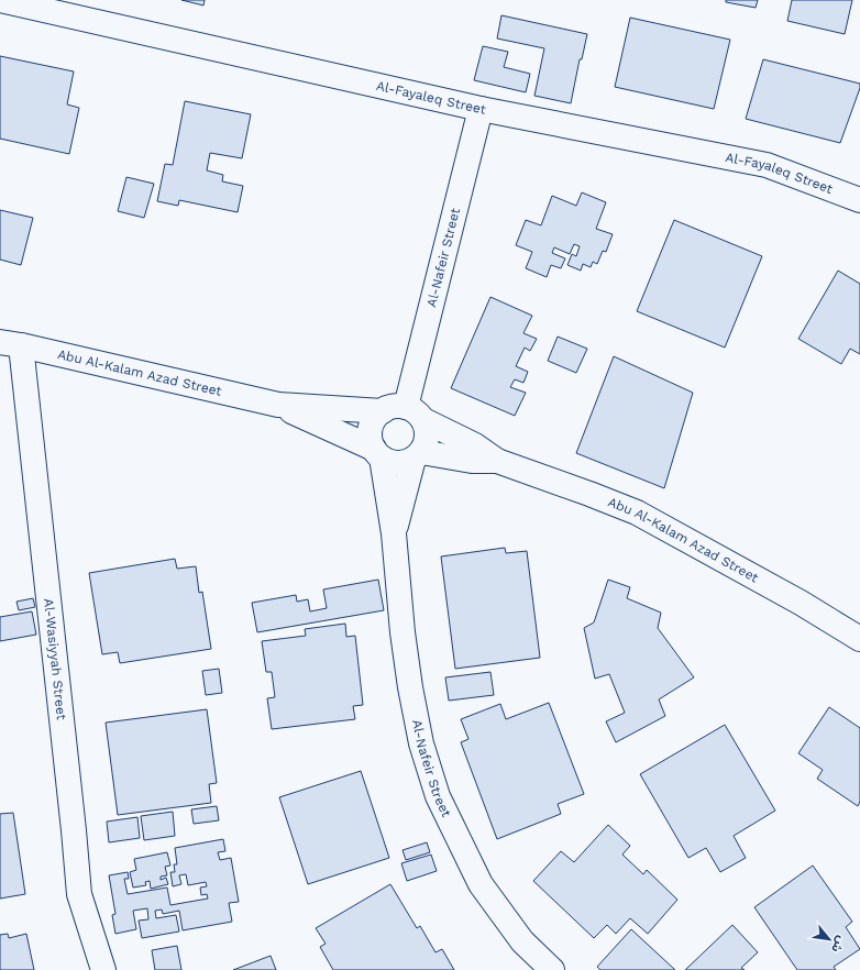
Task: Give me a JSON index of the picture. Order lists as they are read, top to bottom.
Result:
{
  "streets": {
    "street": [
      "Al-Fayaleq Street",
      "Al-Nafeir Street",
      "Abu Al-Kalam Azad Street",
      "Al-Wasiyyah Street"
    ]
  },
  "crossings": [
    ["Al-Fayaleq Street", "Al-Nafeir Street"],
    ["Al-Nafeir Street", "Abu Al-Kalam Azad Street"],
    ["Abu Al-Kalam Azad Street", "Al-Wasiyyah Street"]
  ],
  "north": "bottom right"
}
